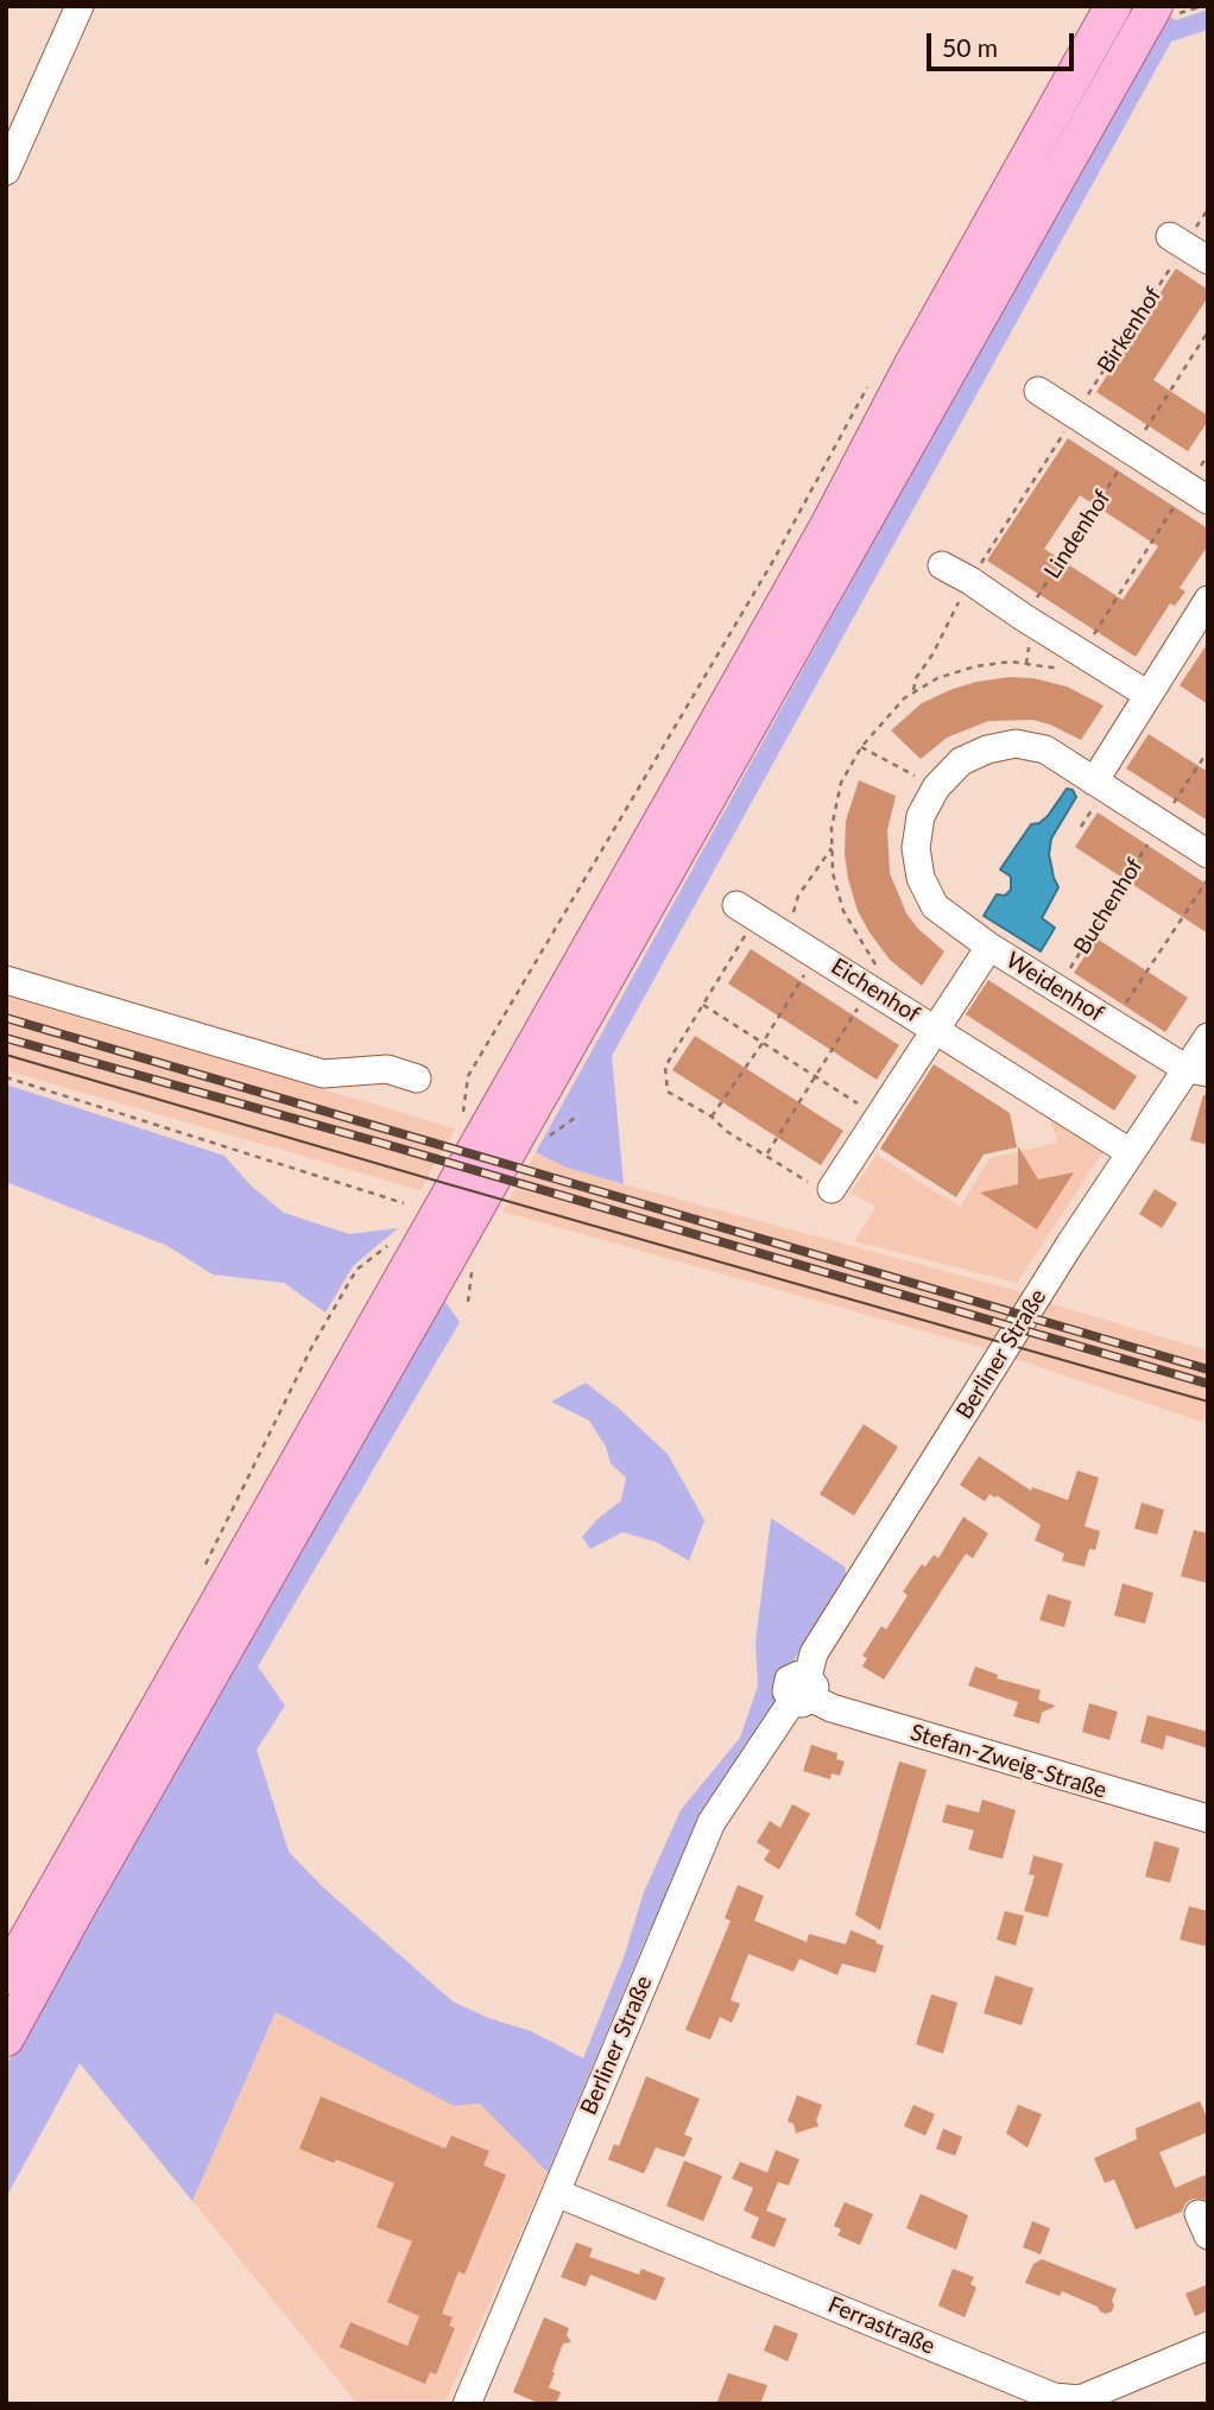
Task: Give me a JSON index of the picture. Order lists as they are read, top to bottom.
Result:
{
  "streets": {
    "street": [
      "Weidenhof",
      "Eichenhof",
      "Berliner Straße",
      "Stefan-Zweig-Straße",
      "Ferrastraße"
    ],
    "path": ["Birkenhof", "Lindenhof", "Buchenhof"]
  },
  "crossings": [
    ["Buchenhof", "Weidenhof"],
    ["Weidenhof", "Eichenhof"],
    ["Weidenhof", "Berliner Straße"],
    ["Berliner Straße", "Stefan-Zweig-Straße"],
    ["Berliner Straße", "Ferrastraße"]
  ],
  "scale_bar": "50 m"
}
